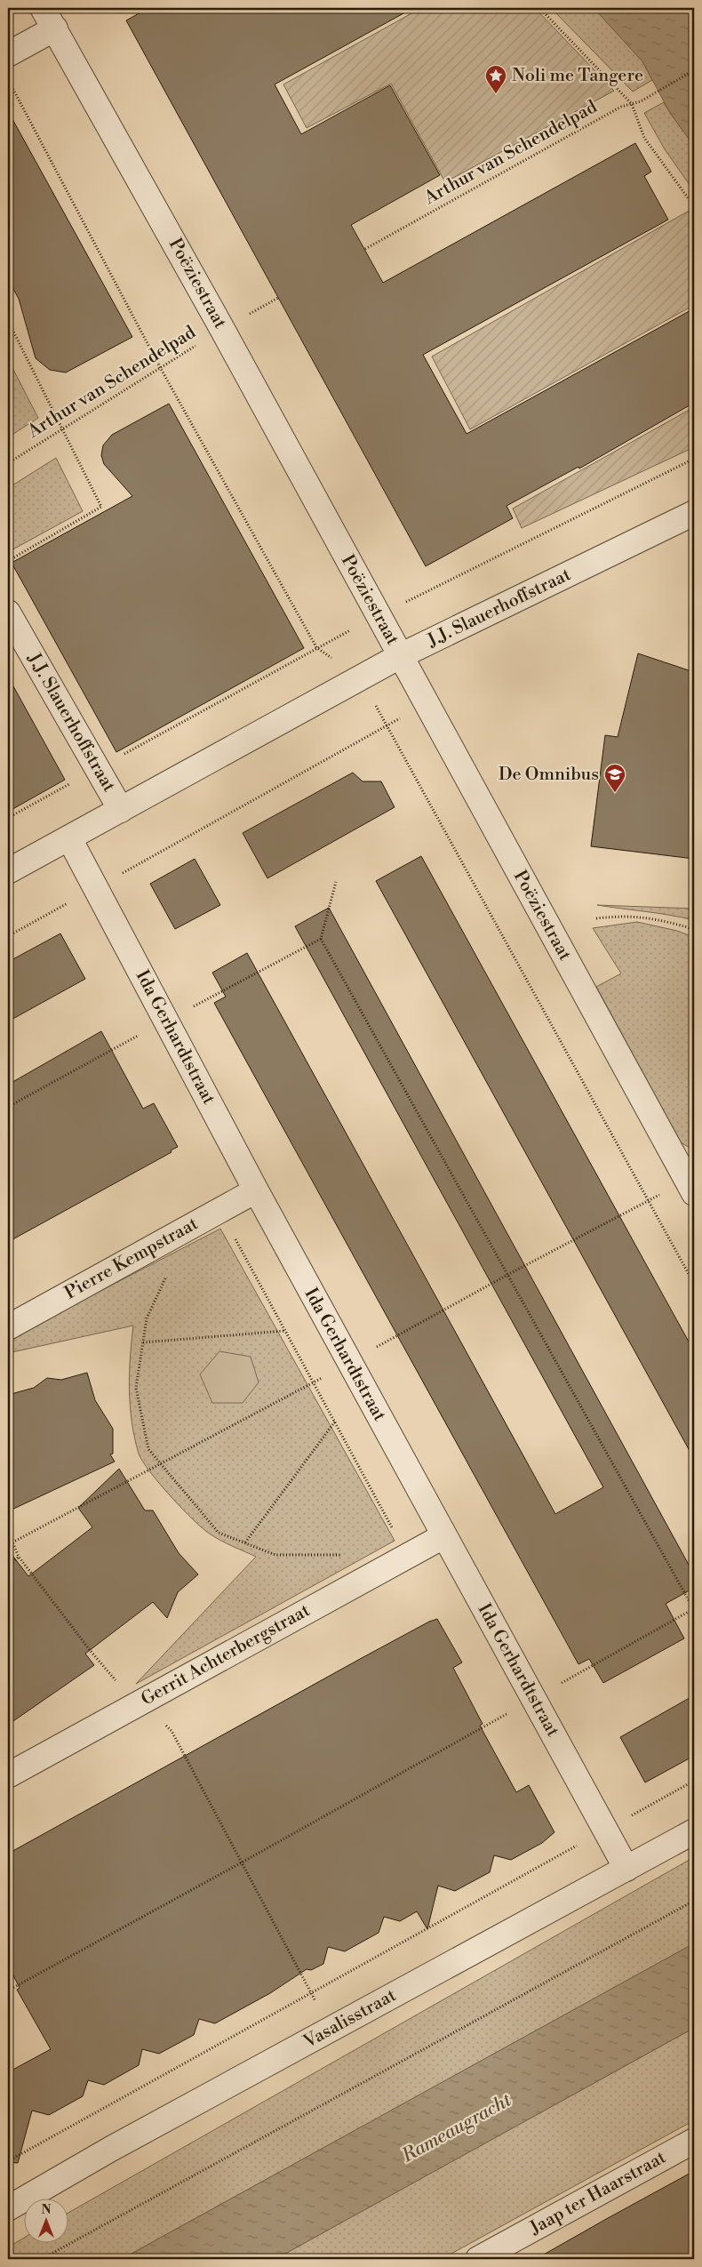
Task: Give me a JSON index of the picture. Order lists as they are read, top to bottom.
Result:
{
  "streets": {
    "street": [
      "Poëziestraat",
      "J.J. Slauerhoffstraat",
      "Ida Gerhardtstraat",
      "Pierre Kempstraat",
      "Gerrit Achterbergstraat",
      "Vasalisstraat",
      "Jaap ter Haarstraat"
    ],
    "path": ["Arthur van Schendelpad"]
  },
  "crossings": [
    ["Arthur van Schendelpad", "Poëziestraat"],
    ["Poëziestraat", "J.J. Slauerhoffstraat"],
    ["J.J. Slauerhoffstraat", "Ida Gerhardtstraat"],
    ["Ida Gerhardtstraat", "Pierre Kempstraat"],
    ["Ida Gerhardtstraat", "Gerrit Achterbergstraat"],
    ["Ida Gerhardtstraat", "Vasalisstraat"]
  ],
  "water": ["Rameaugracht"],
  "places": {
    "place": ["Noli me Tangere"],
    "school or university": ["De Omnibus"]
  },
  "north": "top"
}
